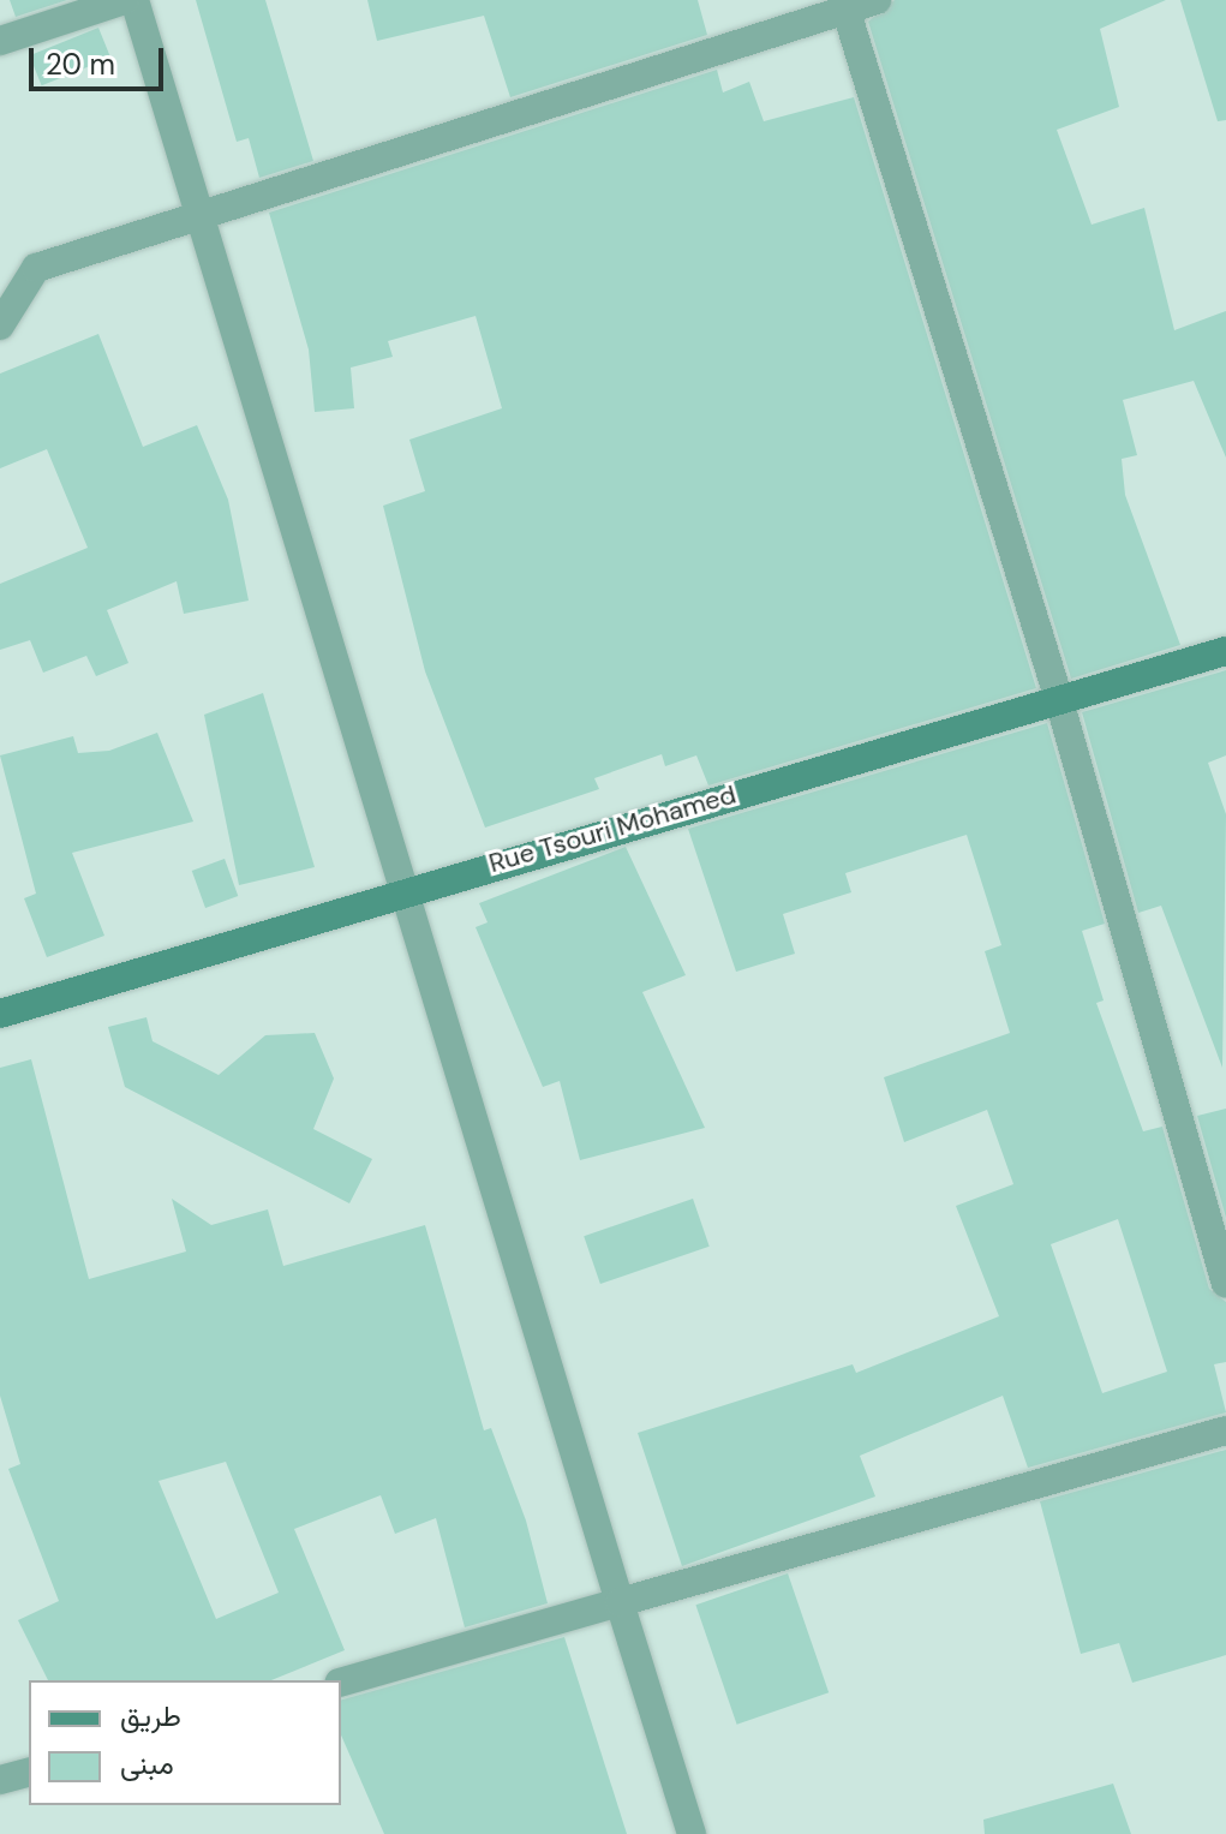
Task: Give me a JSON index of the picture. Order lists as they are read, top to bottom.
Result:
{
  "streets": {
    "street": ["Rue Tsouri Mohamed"]
  },
  "legend": ["طريق", "مبنى"],
  "scale_bar": "20 m"
}
